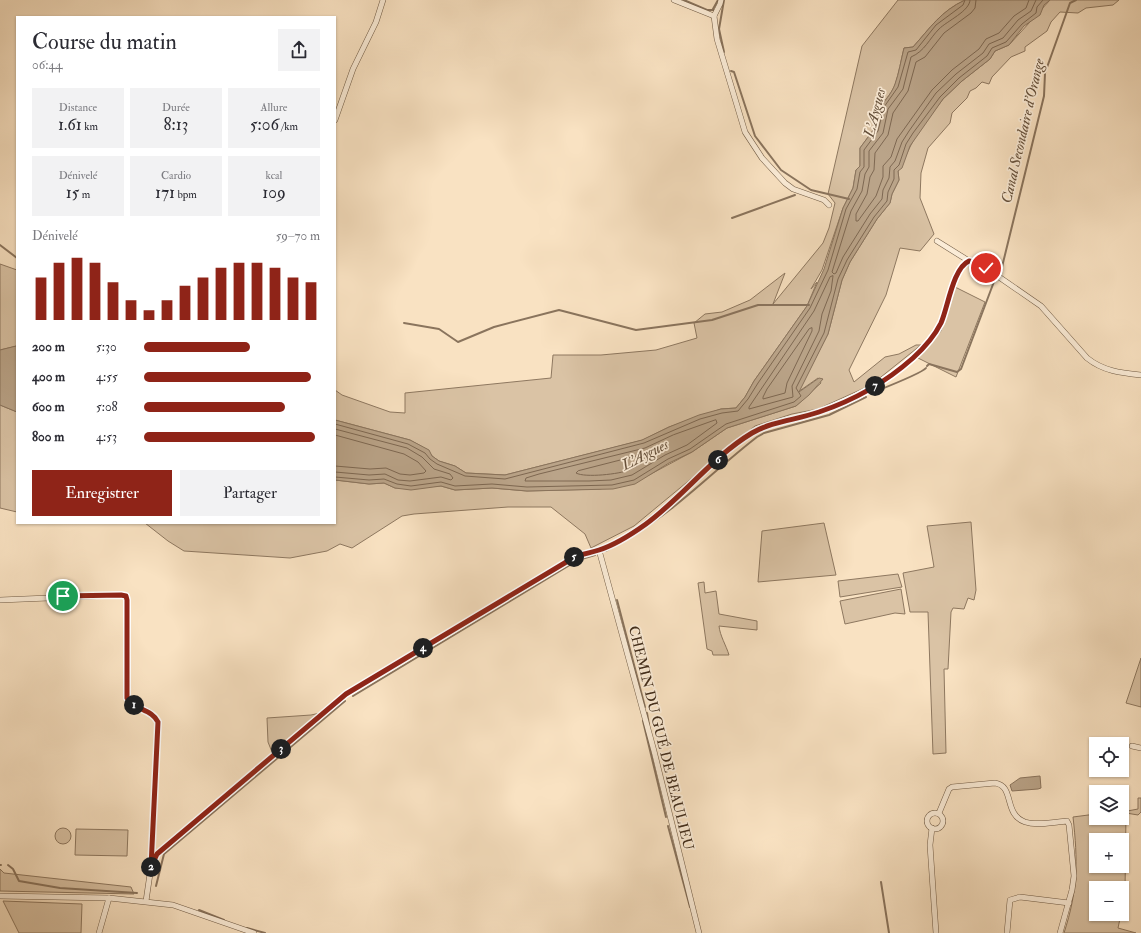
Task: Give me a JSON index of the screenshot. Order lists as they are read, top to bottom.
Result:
{
  "streets": {
    "street": ["CHEMIN DU GUÉ DE BEAULIEU"]
  },
  "water": ["L'Aygues", "Canal Secondaire d'Orange"],
  "page": {
    "heading": ["Course du matin", "06:44"],
    "stats": [
      ["Distance", "1.61 km"],
      ["Durée", "8:13"],
      ["Allure", "5:06 /km"],
      ["Dénivelé", "15 m"],
      ["Cardio", "171 bpm"],
      ["kcal", "109"]
    ],
    "chart": ["Dénivelé", "59–70 m"],
    "list": [
      {
        "name": "200 m",
        "note": "5:30"
      },
      {
        "name": "400 m",
        "note": "4:55"
      },
      {
        "name": "600 m",
        "note": "5:08"
      },
      {
        "name": "800 m",
        "note": "4:53"
      }
    ],
    "pins": [
      "7",
      "6",
      "5",
      "4",
      "1",
      "3",
      "2"
    ],
    "buttons": ["Enregistrer", "Partager"],
    "map_buttons": ["+", "−"]
  }
}
